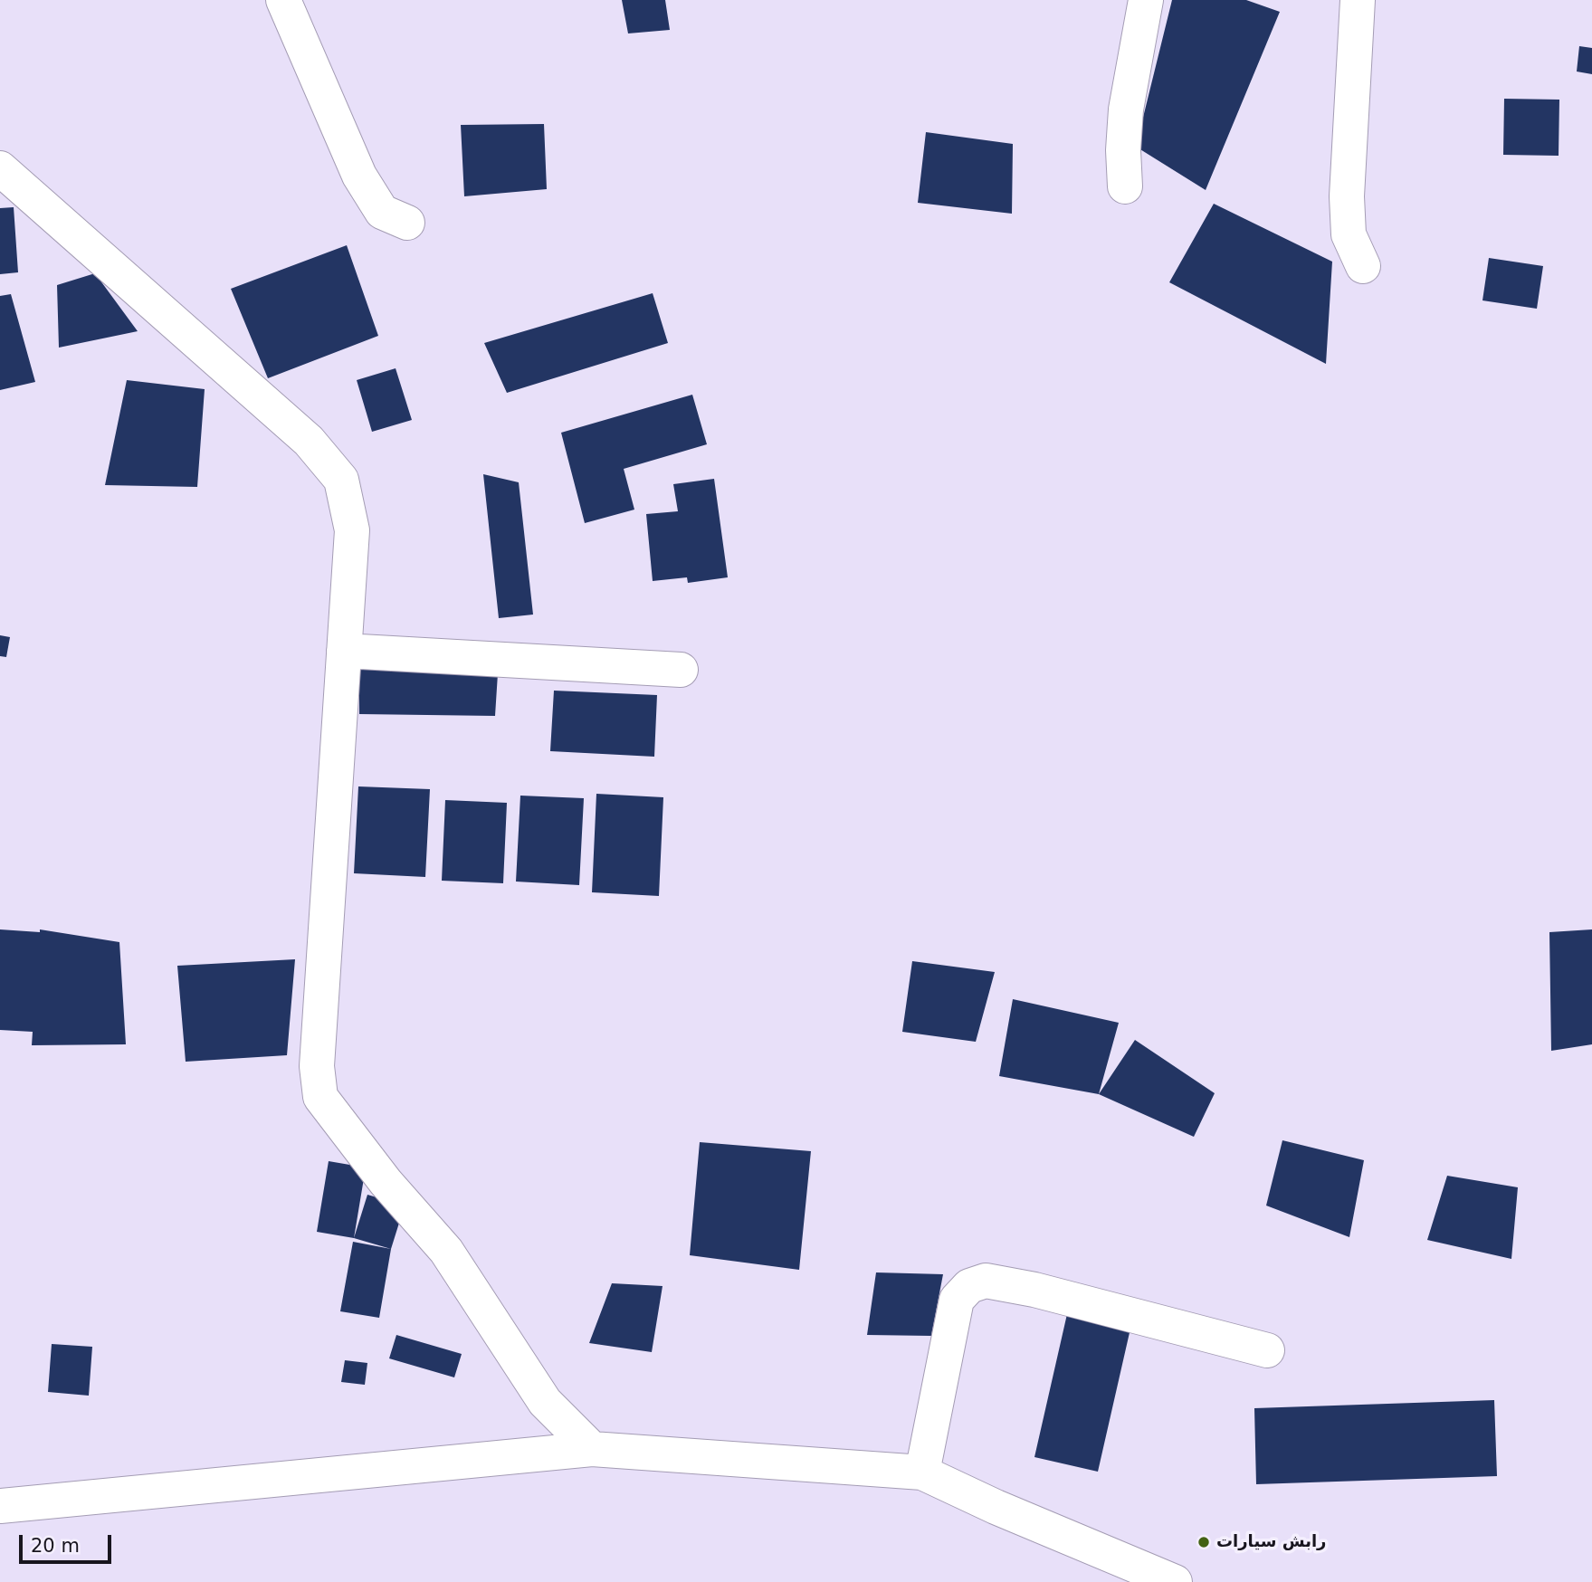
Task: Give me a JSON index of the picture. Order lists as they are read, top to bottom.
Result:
{
  "places": ["رابش سيارات"],
  "scale_bar": "20 m"
}
